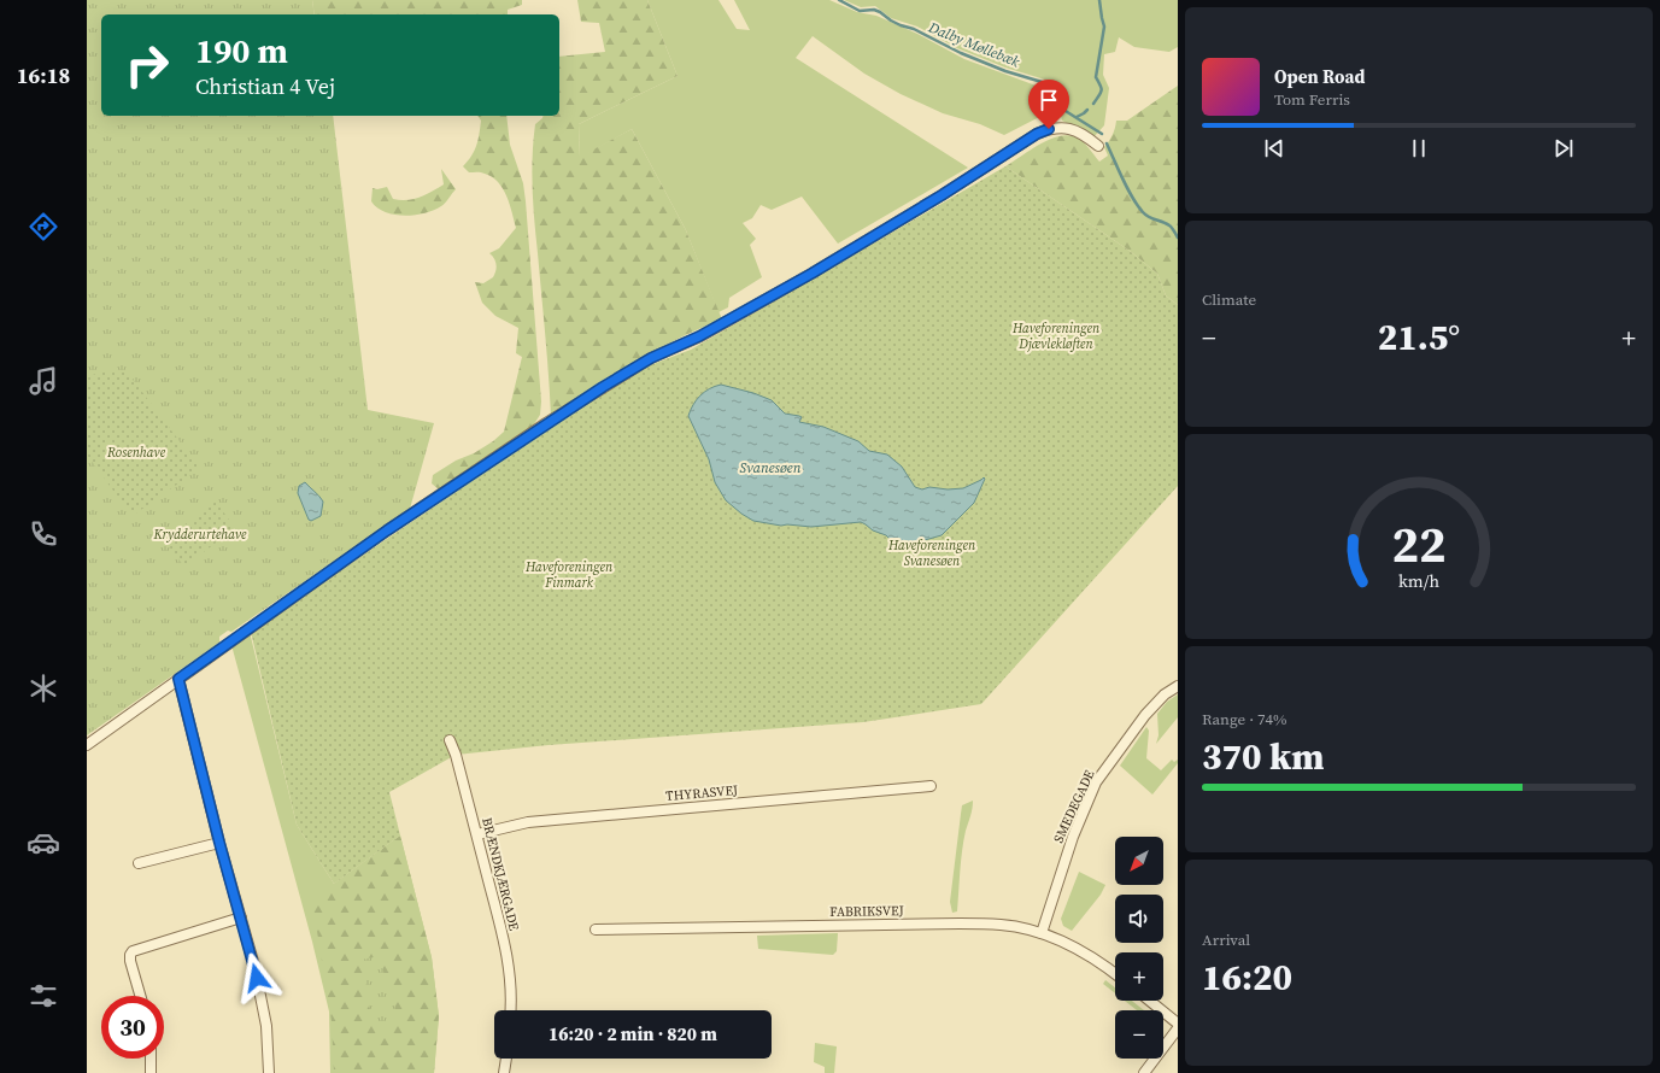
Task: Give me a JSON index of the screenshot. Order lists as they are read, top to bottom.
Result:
{
  "streets": {
    "street": [
      "THYRASVEJ",
      "SMEDEGADE",
      "BRÆNDKJÆRGADE",
      "FABRIKSVEJ"
    ]
  },
  "crossings": [
    ["THYRASVEJ", "BRÆNDKJÆRGADE"],
    ["SMEDEGADE", "FABRIKSVEJ"]
  ],
  "water": ["Dalby Møllebæk", "Svanesøen"],
  "parks": [
    "Haveforeningen Djævlekløften",
    "Rosenhave",
    "Krydderurtehave",
    "Haveforeningen Svanesøen",
    "Haveforeningen Finmark"
  ],
  "north": "bottom left",
  "page": {
    "tabs": "16:18",
    "turn": ["190 m", "Christian 4 Vej"],
    "song": ["Open Road", "Tom Ferris"],
    "tile": [
      "Climate",
      ["Range · 74%", "370 km"],
      ["Arrival", "16:20"]
    ],
    "heat": ["−", "21.5°", "+"],
    "map_buttons": ["+", "−"],
    "limit": "30",
    "trip": "16:20 · 2 min · 820 m",
    "gauge": ["22", "km/h"]
  }
}
